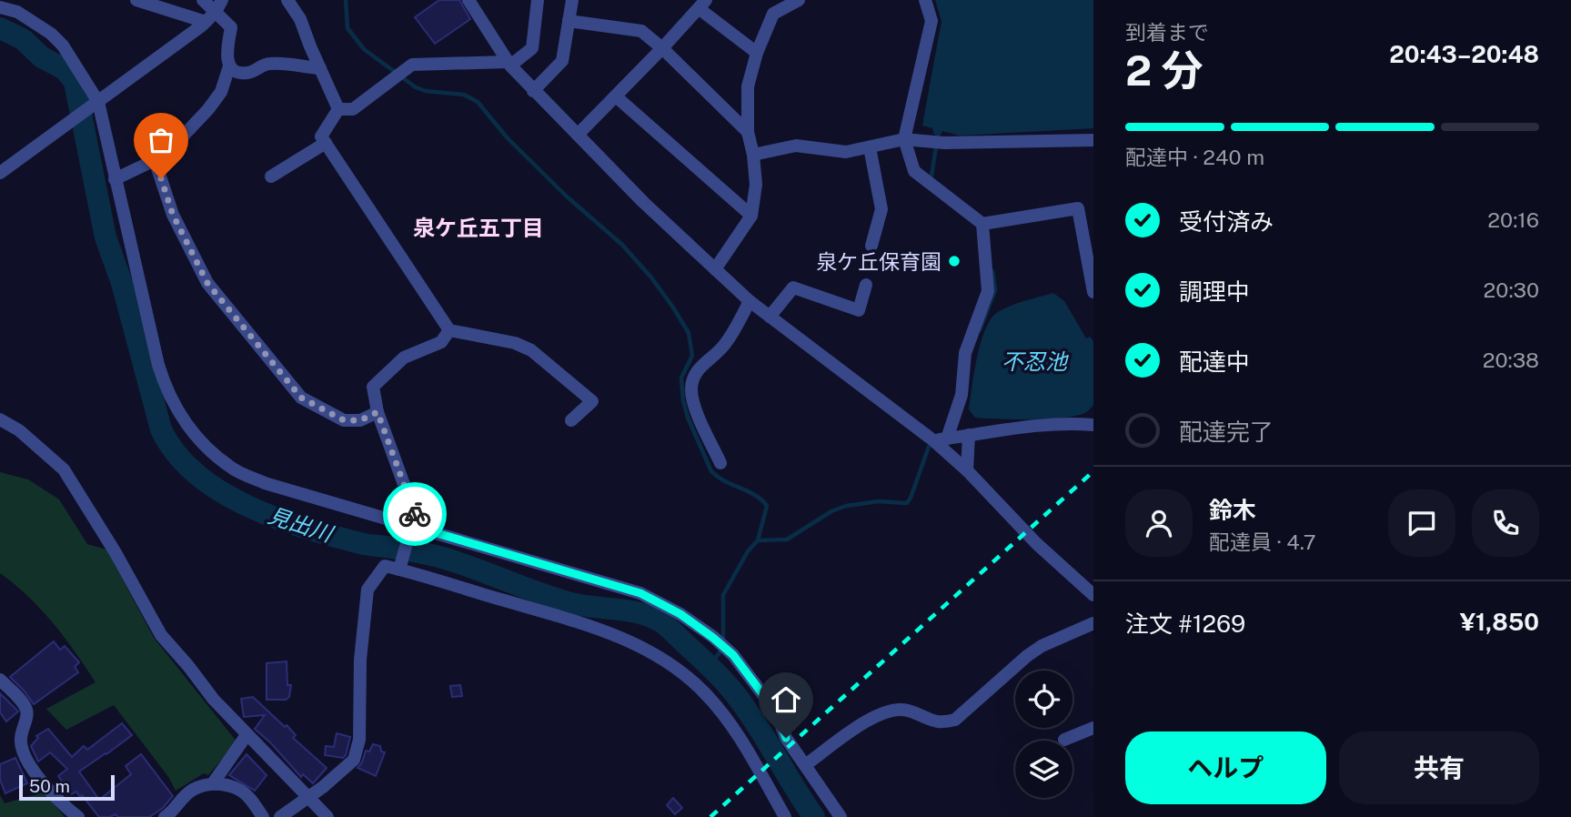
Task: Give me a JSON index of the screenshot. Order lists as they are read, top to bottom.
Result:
{
  "districts": ["泉ケ丘五丁目"],
  "water": ["不忍池", "見出川"],
  "places": ["泉ケ丘保育園"],
  "scale_bar": "50 m",
  "page": {
    "heading": ["2 分", "到着まで", "20:43–20:48"],
    "panel": [
      "鈴木",
      "配達員 · 4.7",
      "注文 #1269",
      "¥1,850"
    ],
    "bar": "配達中 · 240 m",
    "list": [
      ["受付済み", "20:16"],
      ["調理中", "20:30"],
      ["配達中", "20:38"],
      "配達完了"
    ],
    "buttons": ["ヘルプ", "共有"],
    "scale": "50 m"
  }
}
